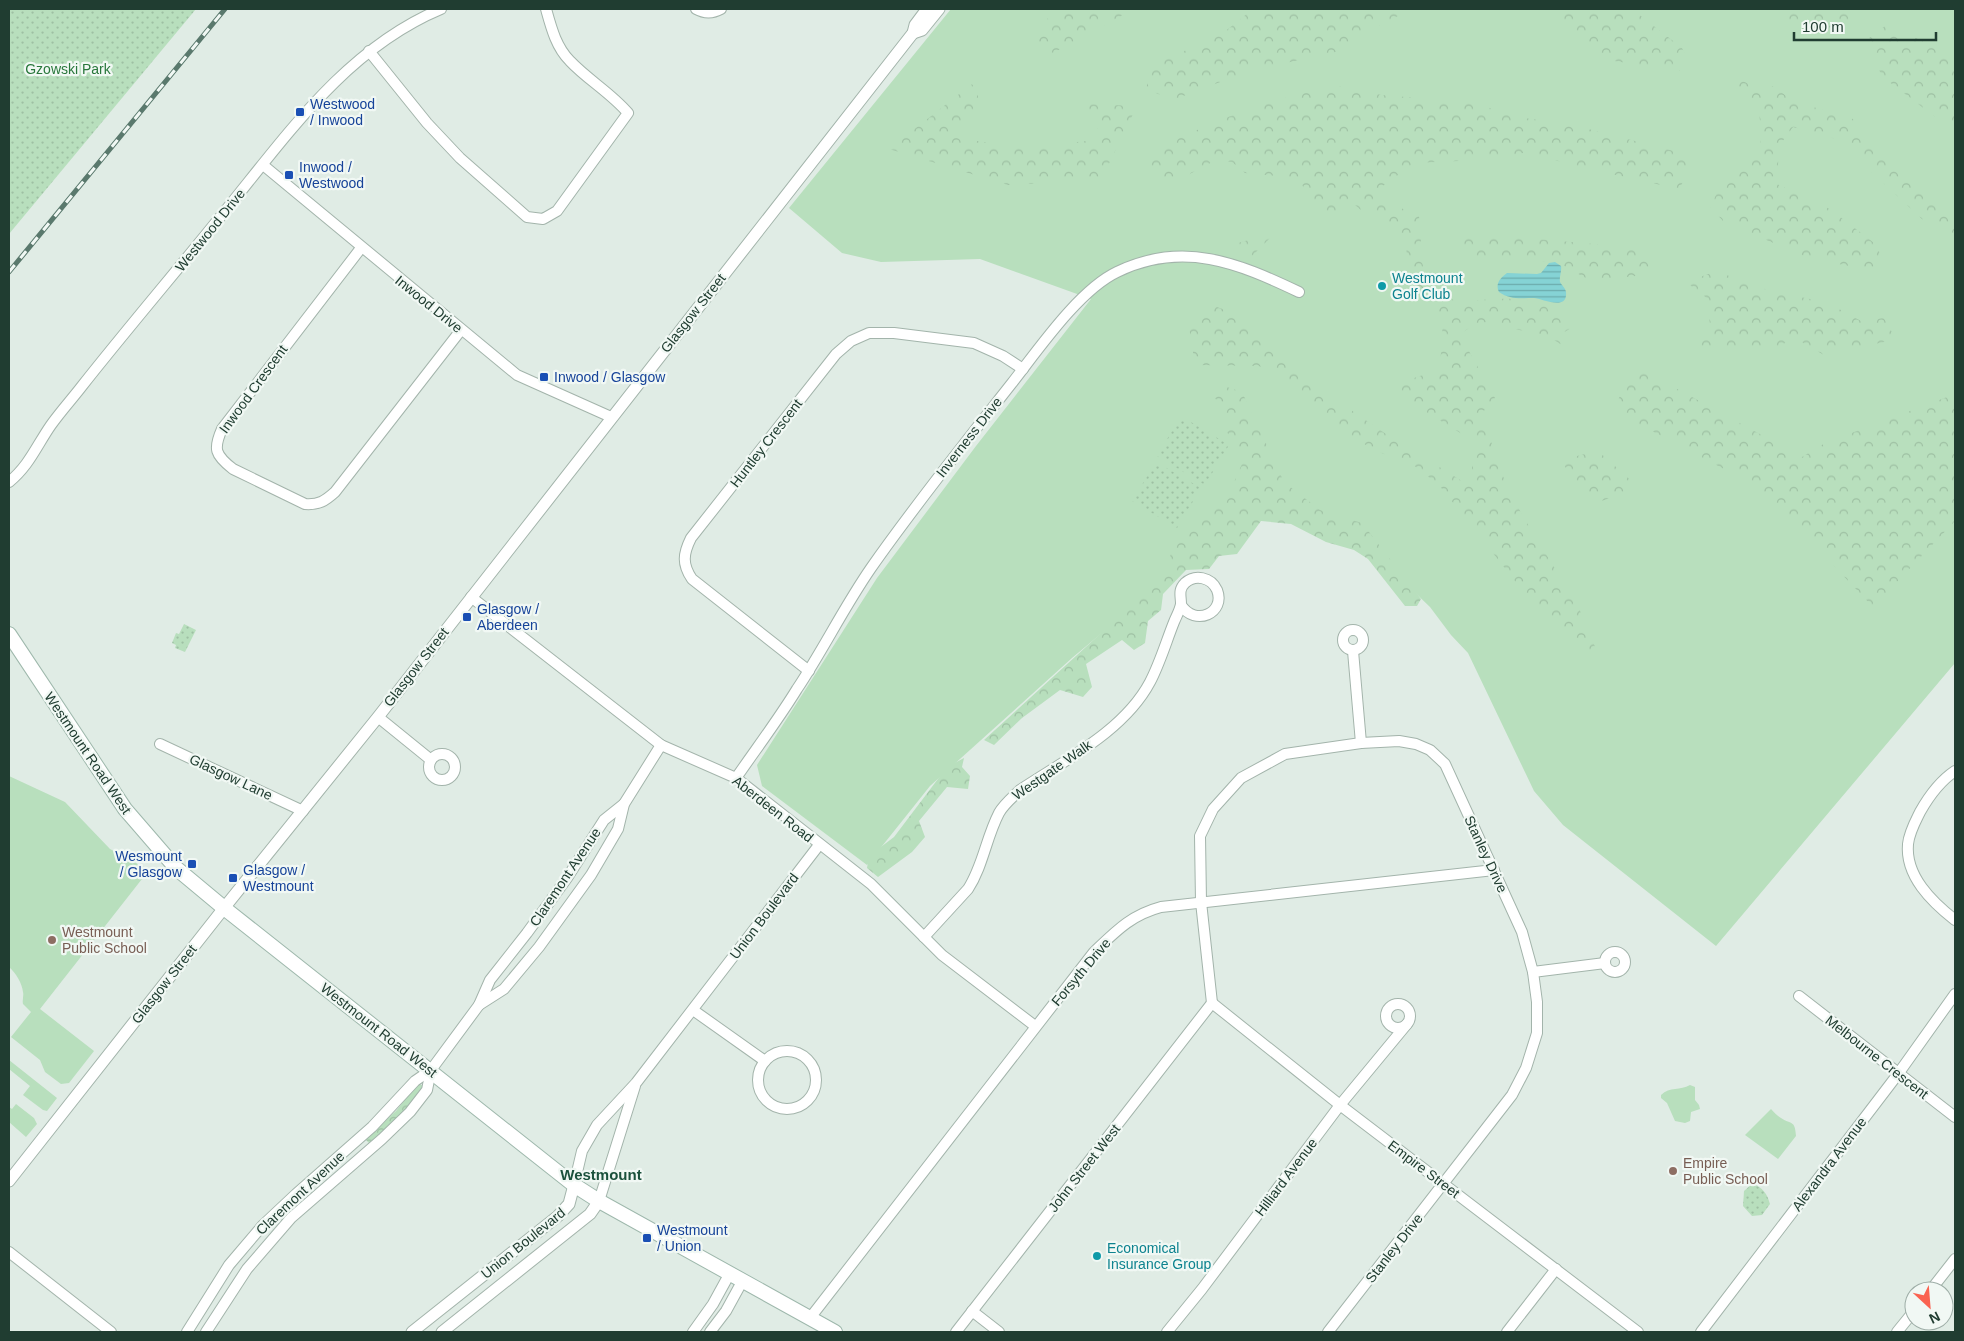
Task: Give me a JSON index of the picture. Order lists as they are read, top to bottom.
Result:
{
  "streets": {
    "main road": ["Westmount Road West"],
    "street": [
      "Westwood Drive",
      "Inwood Drive",
      "Glasgow Street",
      "Inwood Crescent",
      "Inverness Drive",
      "Huntley Crescent",
      "Westgate Walk",
      "Glasgow Lane",
      "Aberdeen Road",
      "Stanley Drive",
      "Claremont Avenue",
      "Union Boulevard",
      "Forsyth Drive",
      "Melbourne Crescent",
      "Alexandra Avenue",
      "John Street West",
      "Empire Street",
      "Hilliard Avenue"
    ]
  },
  "crossings": [
    ["Westwood Drive", "Inwood Drive"],
    ["Inwood Drive", "Glasgow Street"],
    ["Inwood Drive", "Inwood Crescent"],
    ["Glasgow Street", "Westmount Road West"],
    ["Glasgow Street", "Glasgow Lane"],
    ["Glasgow Street", "Aberdeen Road"],
    ["Inverness Drive", "Huntley Crescent"],
    ["Inverness Drive", "Aberdeen Road"],
    ["Westmount Road West", "Claremont Avenue"],
    ["Westmount Road West", "Union Boulevard"],
    ["Westmount Road West", "Forsyth Drive"],
    ["Westgate Walk", "Aberdeen Road"],
    ["Aberdeen Road", "Claremont Avenue"],
    ["Aberdeen Road", "Union Boulevard"],
    ["Aberdeen Road", "Forsyth Drive"],
    ["Stanley Drive", "Forsyth Drive"],
    ["Stanley Drive", "John Street West"],
    ["Stanley Drive", "Empire Street"],
    ["Melbourne Crescent", "Alexandra Avenue"],
    ["John Street West", "Empire Street"],
    ["Empire Street", "Hilliard Avenue"]
  ],
  "districts": ["Westmount"],
  "parks": ["Gzowski Park"],
  "places": {
    "transit": [
      "Westwood / Inwood",
      "Inwood / Westwood",
      "Inwood / Glasgow",
      "Glasgow / Aberdeen",
      "Wesmount / Glasgow",
      "Glasgow / Westmount",
      "Westmount / Union"
    ],
    "other": [
      "Westmount Golf Club",
      "Westmount Public School",
      "Empire Public School",
      "Economical Insurance Group"
    ]
  },
  "scale_bar": "100 m",
  "north": "bottom right"
}
